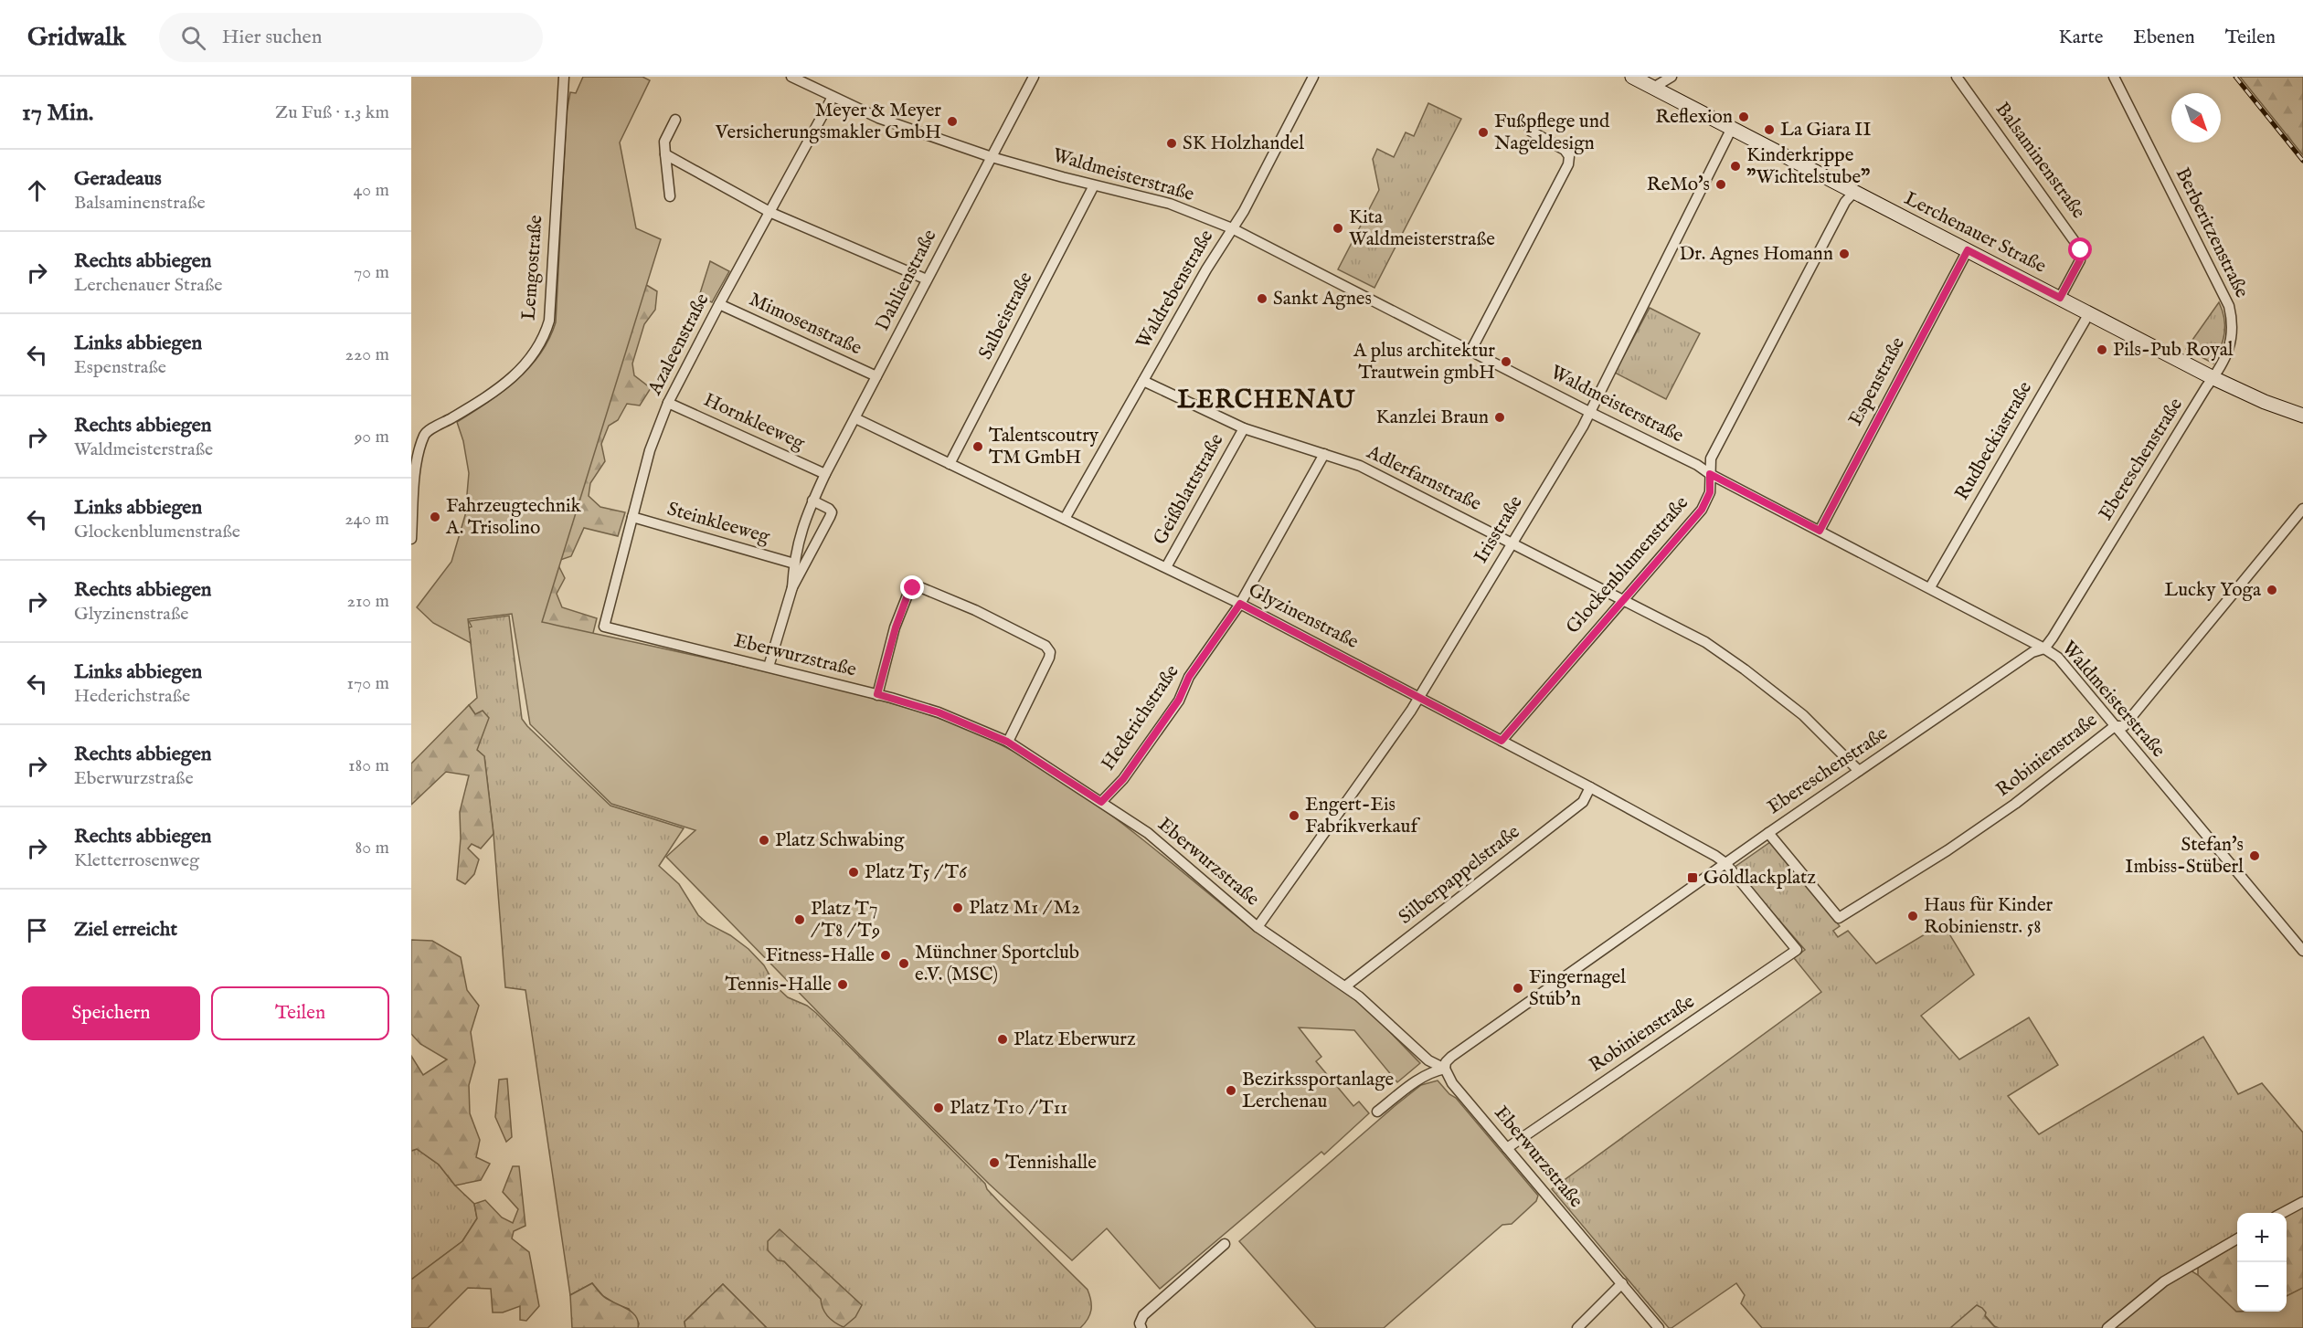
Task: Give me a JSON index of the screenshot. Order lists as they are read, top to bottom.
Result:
{
  "streets": {
    "main road": ["Lerchenauer Straße"],
    "street": [
      "Balsaminenstraße",
      "Waldmeisterstraße",
      "Berberitzenstraße",
      "Lemgostraße",
      "Dahlienstraße",
      "Waldrebenstraße",
      "Salbeistraße",
      "Mimosenstraße",
      "Azaleenstraße",
      "Espenstraße",
      "Hornkleeweg",
      "Rudbeckiastraße",
      "Ebereschenstraße",
      "Adlerfarnstraße",
      "Geißblattstraße",
      "Steinkleeweg",
      "Irisstraße",
      "Glockenblumenstraße",
      "Glyzinenstraße",
      "Eberwurzstraße",
      "Hederichstraße",
      "Robinienstraße",
      "Silberpappelstraße"
    ]
  },
  "crossings": [
    ["Balsaminenstraße", "Lerchenauer Straße"],
    ["Waldmeisterstraße", "Dahlienstraße"],
    ["Waldmeisterstraße", "Waldrebenstraße"],
    ["Waldmeisterstraße", "Salbeistraße"],
    ["Waldmeisterstraße", "Azaleenstraße"],
    ["Waldmeisterstraße", "Espenstraße"],
    ["Waldmeisterstraße", "Rudbeckiastraße"],
    ["Waldmeisterstraße", "Ebereschenstraße"],
    ["Waldmeisterstraße", "Irisstraße"],
    ["Waldmeisterstraße", "Glockenblumenstraße"],
    ["Waldmeisterstraße", "Robinienstraße"],
    ["Lerchenauer Straße", "Berberitzenstraße"],
    ["Lerchenauer Straße", "Espenstraße"],
    ["Lerchenauer Straße", "Rudbeckiastraße"],
    ["Lerchenauer Straße", "Ebereschenstraße"],
    ["Lerchenauer Straße", "Irisstraße"],
    ["Lerchenauer Straße", "Glockenblumenstraße"],
    ["Berberitzenstraße", "Ebereschenstraße"],
    ["Dahlienstraße", "Mimosenstraße"],
    ["Dahlienstraße", "Hornkleeweg"],
    ["Dahlienstraße", "Steinkleeweg"],
    ["Dahlienstraße", "Glyzinenstraße"],
    ["Dahlienstraße", "Eberwurzstraße"],
    ["Waldrebenstraße", "Adlerfarnstraße"],
    ["Waldrebenstraße", "Glyzinenstraße"],
    ["Salbeistraße", "Glyzinenstraße"],
    ["Mimosenstraße", "Azaleenstraße"],
    ["Azaleenstraße", "Hornkleeweg"],
    ["Azaleenstraße", "Steinkleeweg"],
    ["Azaleenstraße", "Eberwurzstraße"],
    ["Ebereschenstraße", "Adlerfarnstraße"],
    ["Ebereschenstraße", "Glyzinenstraße"],
    ["Ebereschenstraße", "Eberwurzstraße"],
    ["Ebereschenstraße", "Robinienstraße"],
    ["Adlerfarnstraße", "Geißblattstraße"],
    ["Adlerfarnstraße", "Irisstraße"],
    ["Adlerfarnstraße", "Glockenblumenstraße"],
    ["Adlerfarnstraße", "Hederichstraße"],
    ["Geißblattstraße", "Glyzinenstraße"],
    ["Irisstraße", "Glyzinenstraße"],
    ["Irisstraße", "Eberwurzstraße"],
    ["Glockenblumenstraße", "Glyzinenstraße"],
    ["Glyzinenstraße", "Hederichstraße"],
    ["Glyzinenstraße", "Robinienstraße"],
    ["Glyzinenstraße", "Silberpappelstraße"],
    ["Eberwurzstraße", "Hederichstraße"],
    ["Eberwurzstraße", "Robinienstraße"],
    ["Eberwurzstraße", "Silberpappelstraße"]
  ],
  "districts": ["LERCHENAU"],
  "places": {
    "other": [
      "Reflexion",
      "Meyer & Meyer Versicherungsmakler GmbH",
      "La Giara II",
      "Fußpflege und Nageldesign",
      "SK Holzhandel",
      "Kinderkrippe \"Wichtelstube\"",
      "ReMo's",
      "Kita Waldmeisterstraße",
      "Dr. Agnes Homann",
      "Sankt Agnes",
      "Pils-Pub Royal",
      "A plus architektur Trautwein gmbH",
      "Kanzlei Braun",
      "Talentscoutry TM GmbH",
      "Fahrzeugtechnik A. Trisolino",
      "Lucky Yoga",
      "Engert-Eis Fabrikverkauf",
      "Platz Schwabing",
      "Stefan's Imbiss-Stüberl",
      "Platz T5 / T6",
      "Platz M1 / M2",
      "Haus für Kinder Robinienstr. 58",
      "Platz T7 / T8 / T9",
      "Fitness-Halle",
      "Münchner Sportclub e.V. (MSC)",
      "Tennis-Halle",
      "Fingernagel Stub'n",
      "Platz Eberwurz",
      "Bezirkssportanlage Lerchenau",
      "Platz T10 / T11",
      "Tennishalle"
    ],
    "transit": ["Goldlackplatz"]
  },
  "north": "bottom right",
  "page": {
    "header": "Gridwalk",
    "search": "Hier suchen",
    "nav": ["Karte", "Ebenen", "Teilen"],
    "heading": ["17 Min.", "Zu Fuß · 1.3 km"],
    "list": [
      ["Geradeaus", "Balsaminenstraße", "40 m"],
      ["Rechts abbiegen", "Lerchenauer Straße", "70 m"],
      ["Links abbiegen", "Espenstraße", "220 m"],
      ["Rechts abbiegen", "Waldmeisterstraße", "90 m"],
      ["Links abbiegen", "Glockenblumenstraße", "240 m"],
      ["Rechts abbiegen", "Glyzinenstraße", "210 m"],
      ["Links abbiegen", "Hederichstraße", "170 m"],
      ["Rechts abbiegen", "Eberwurzstraße", "180 m"],
      ["Rechts abbiegen", "Kletterrosenweg", "80 m"],
      "Ziel erreicht"
    ],
    "buttons": ["Speichern", "Teilen"],
    "map_buttons": ["+", "−"]
  }
}
